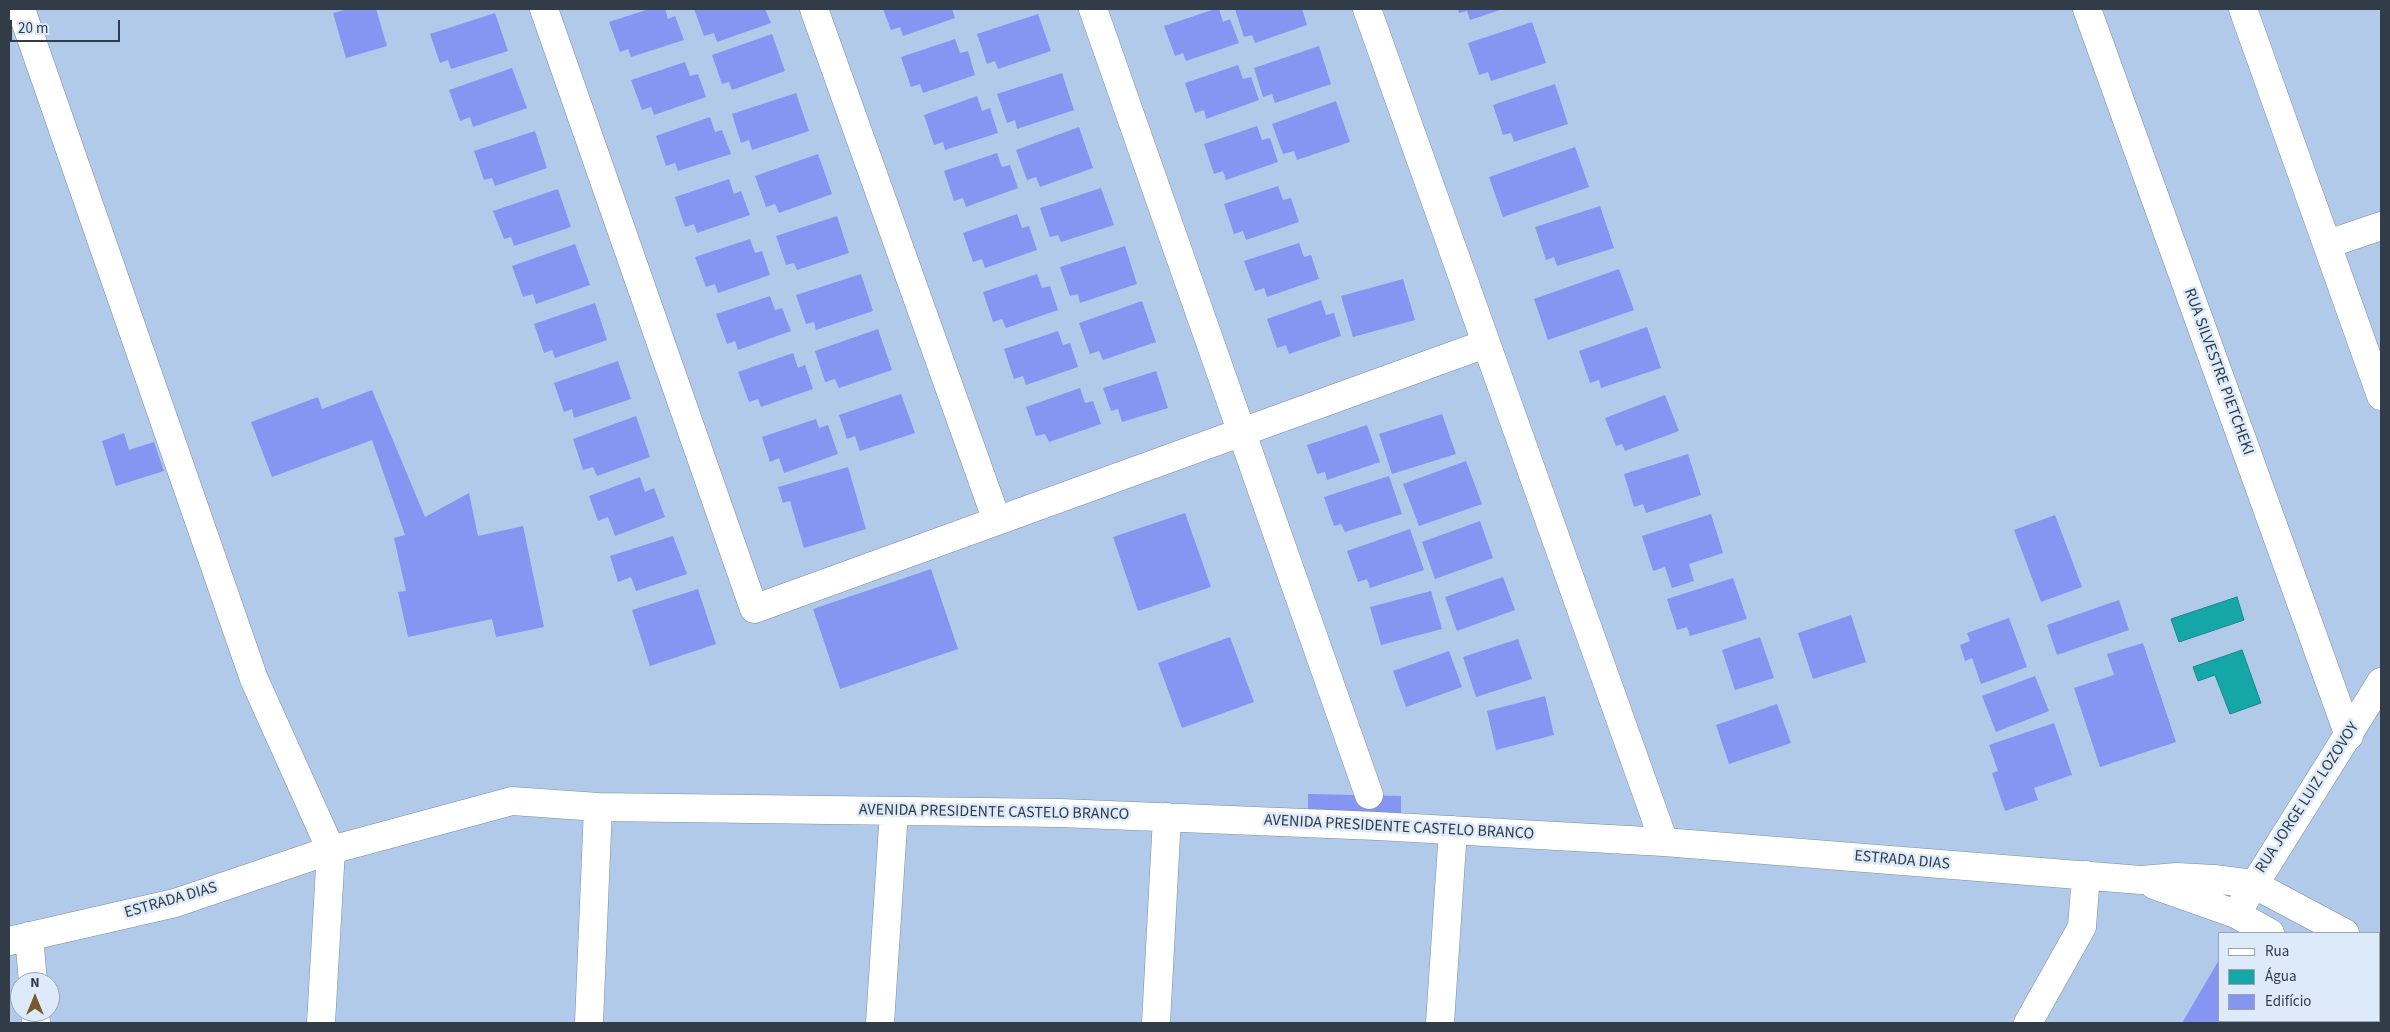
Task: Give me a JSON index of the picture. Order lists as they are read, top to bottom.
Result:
{
  "streets": {
    "street": [
      "RUA SILVESTRE PIETCHEKI",
      "RUA JORGE LUIZ LOZOVOY",
      "AVENIDA PRESIDENTE CASTELO BRANCO",
      "ESTRADA DIAS"
    ]
  },
  "crossings": [
    ["RUA SILVESTRE PIETCHEKI", "RUA JORGE LUIZ LOZOVOY"],
    ["RUA JORGE LUIZ LOZOVOY", "ESTRADA DIAS"],
    ["AVENIDA PRESIDENTE CASTELO BRANCO", "ESTRADA DIAS"]
  ],
  "legend": ["Rua", "Água", "Edifício"],
  "scale_bar": "20 m",
  "north": "top"
}
